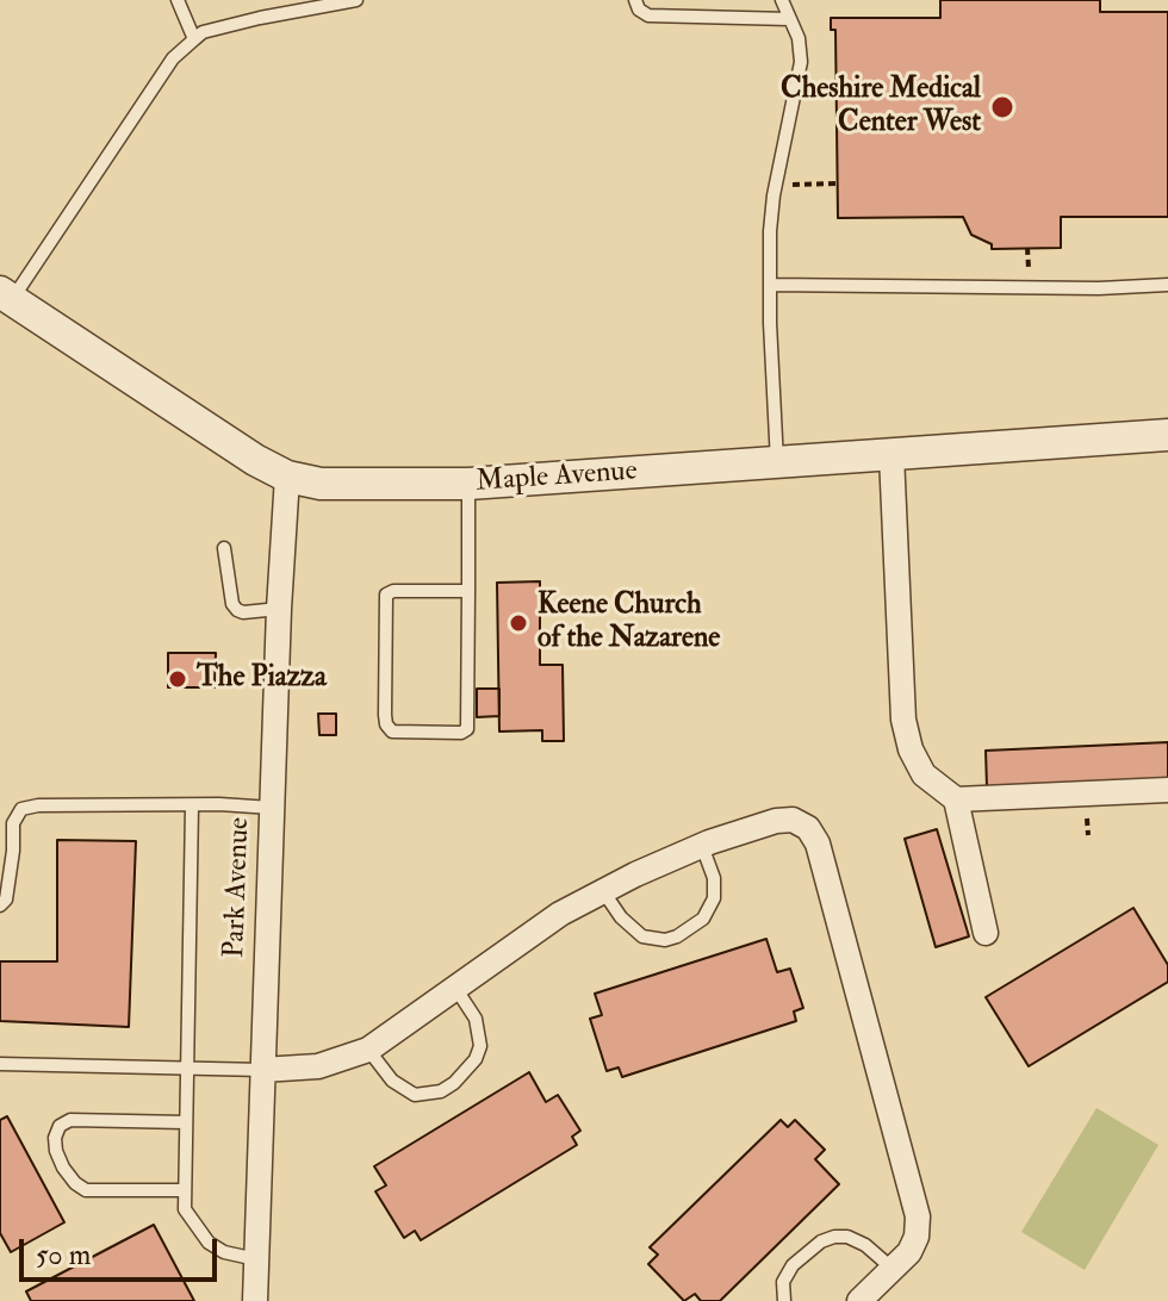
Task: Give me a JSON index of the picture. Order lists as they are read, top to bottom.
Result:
{
  "streets": {
    "street": ["Maple Avenue", "Park Avenue"]
  },
  "crossings": [
    ["Maple Avenue", "Park Avenue"]
  ],
  "places": ["Cheshire Medical Center West", "Keene Church of the Nazarene", "The Piazza"],
  "scale_bar": "50 m"
}
